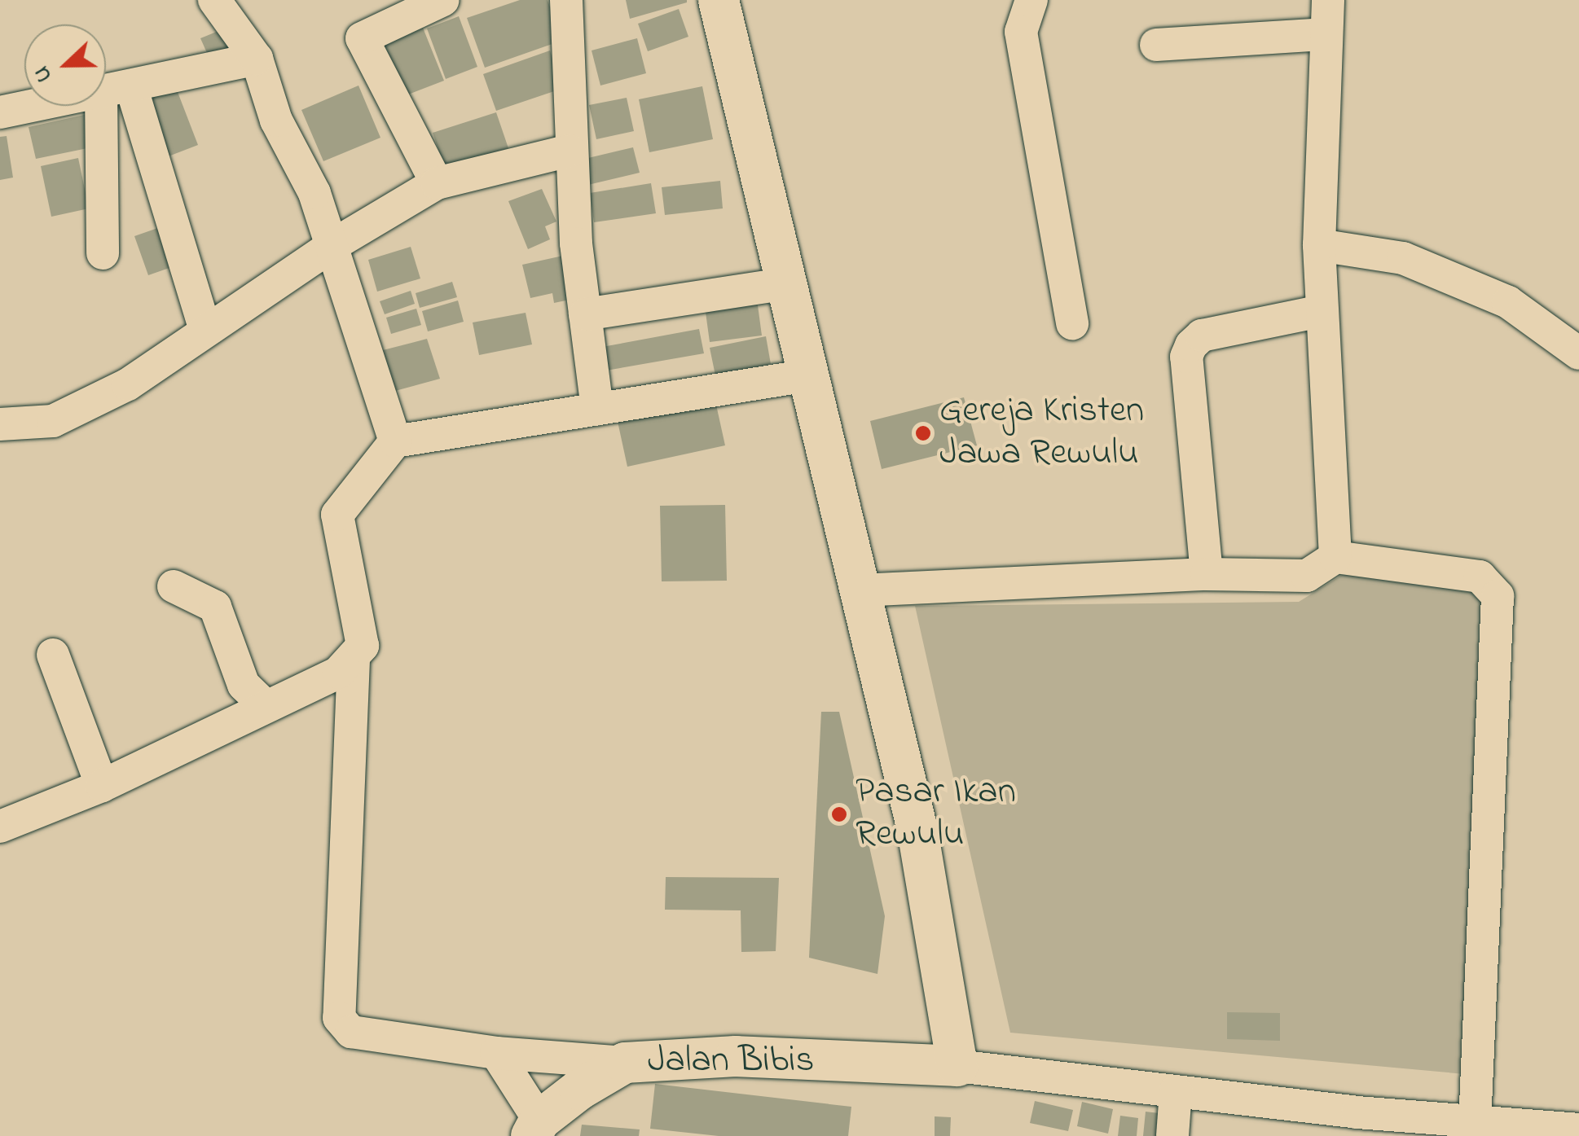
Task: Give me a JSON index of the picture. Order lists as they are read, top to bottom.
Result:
{
  "streets": {
    "main road": ["Jalan Bibis"]
  },
  "places": ["Gereja Kristen Jawa Rewulu", "Pasar Ikan Rewulu"],
  "north": "left"
}
